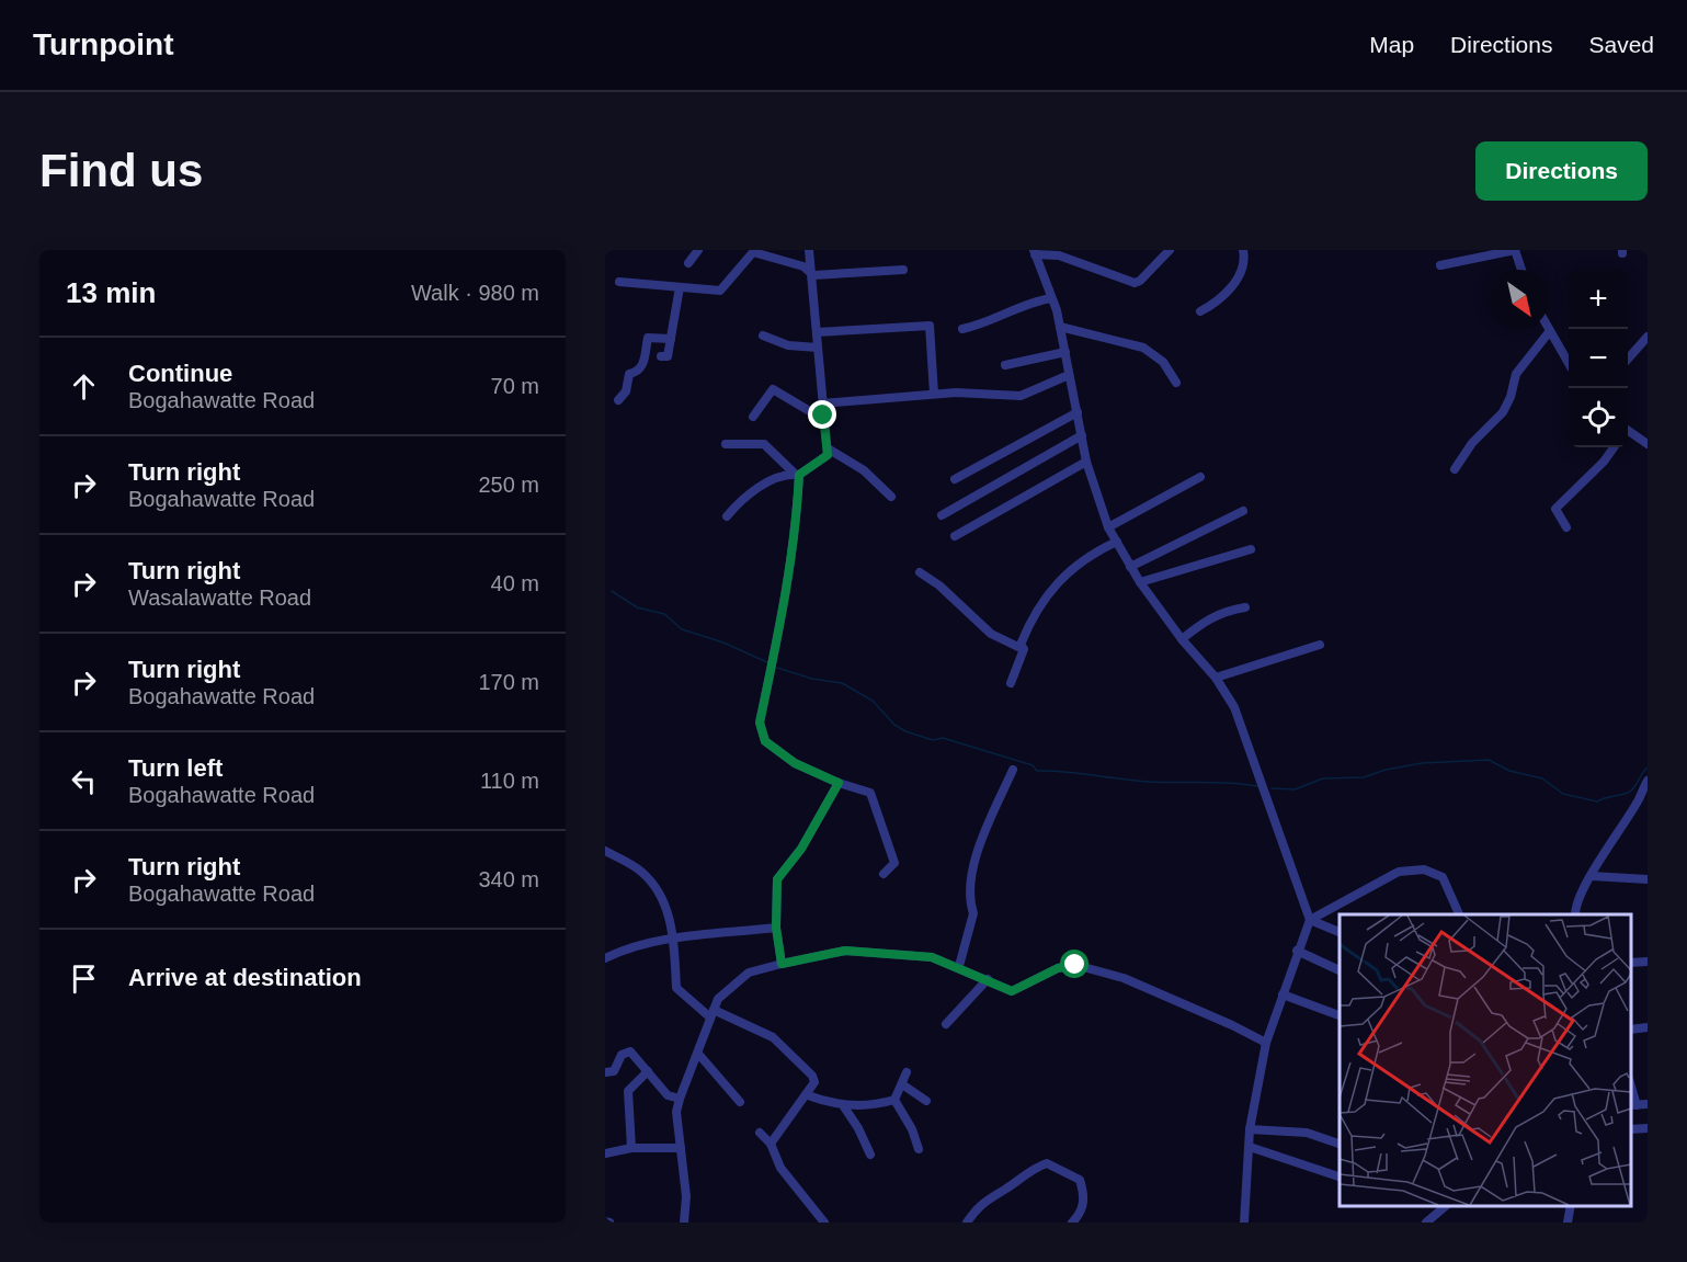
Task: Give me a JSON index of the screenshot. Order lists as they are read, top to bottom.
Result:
{
  "north": "bottom right",
  "page": {
    "header": "Turnpoint",
    "nav": ["Map", "Directions", "Saved"],
    "buttons": "Directions",
    "title": "Find us",
    "heading": ["13 min", "Walk · 980 m"],
    "map_buttons": ["+", "−"],
    "list": [
      ["Continue", "Bogahawatte Road", "70 m"],
      ["Turn right", "Bogahawatte Road", "250 m"],
      ["Turn right", "Wasalawatte Road", "40 m"],
      ["Turn right", "Bogahawatte Road", "170 m"],
      ["Turn left", "Bogahawatte Road", "110 m"],
      ["Turn right", "Bogahawatte Road", "340 m"],
      "Arrive at destination"
    ]
  }
}
